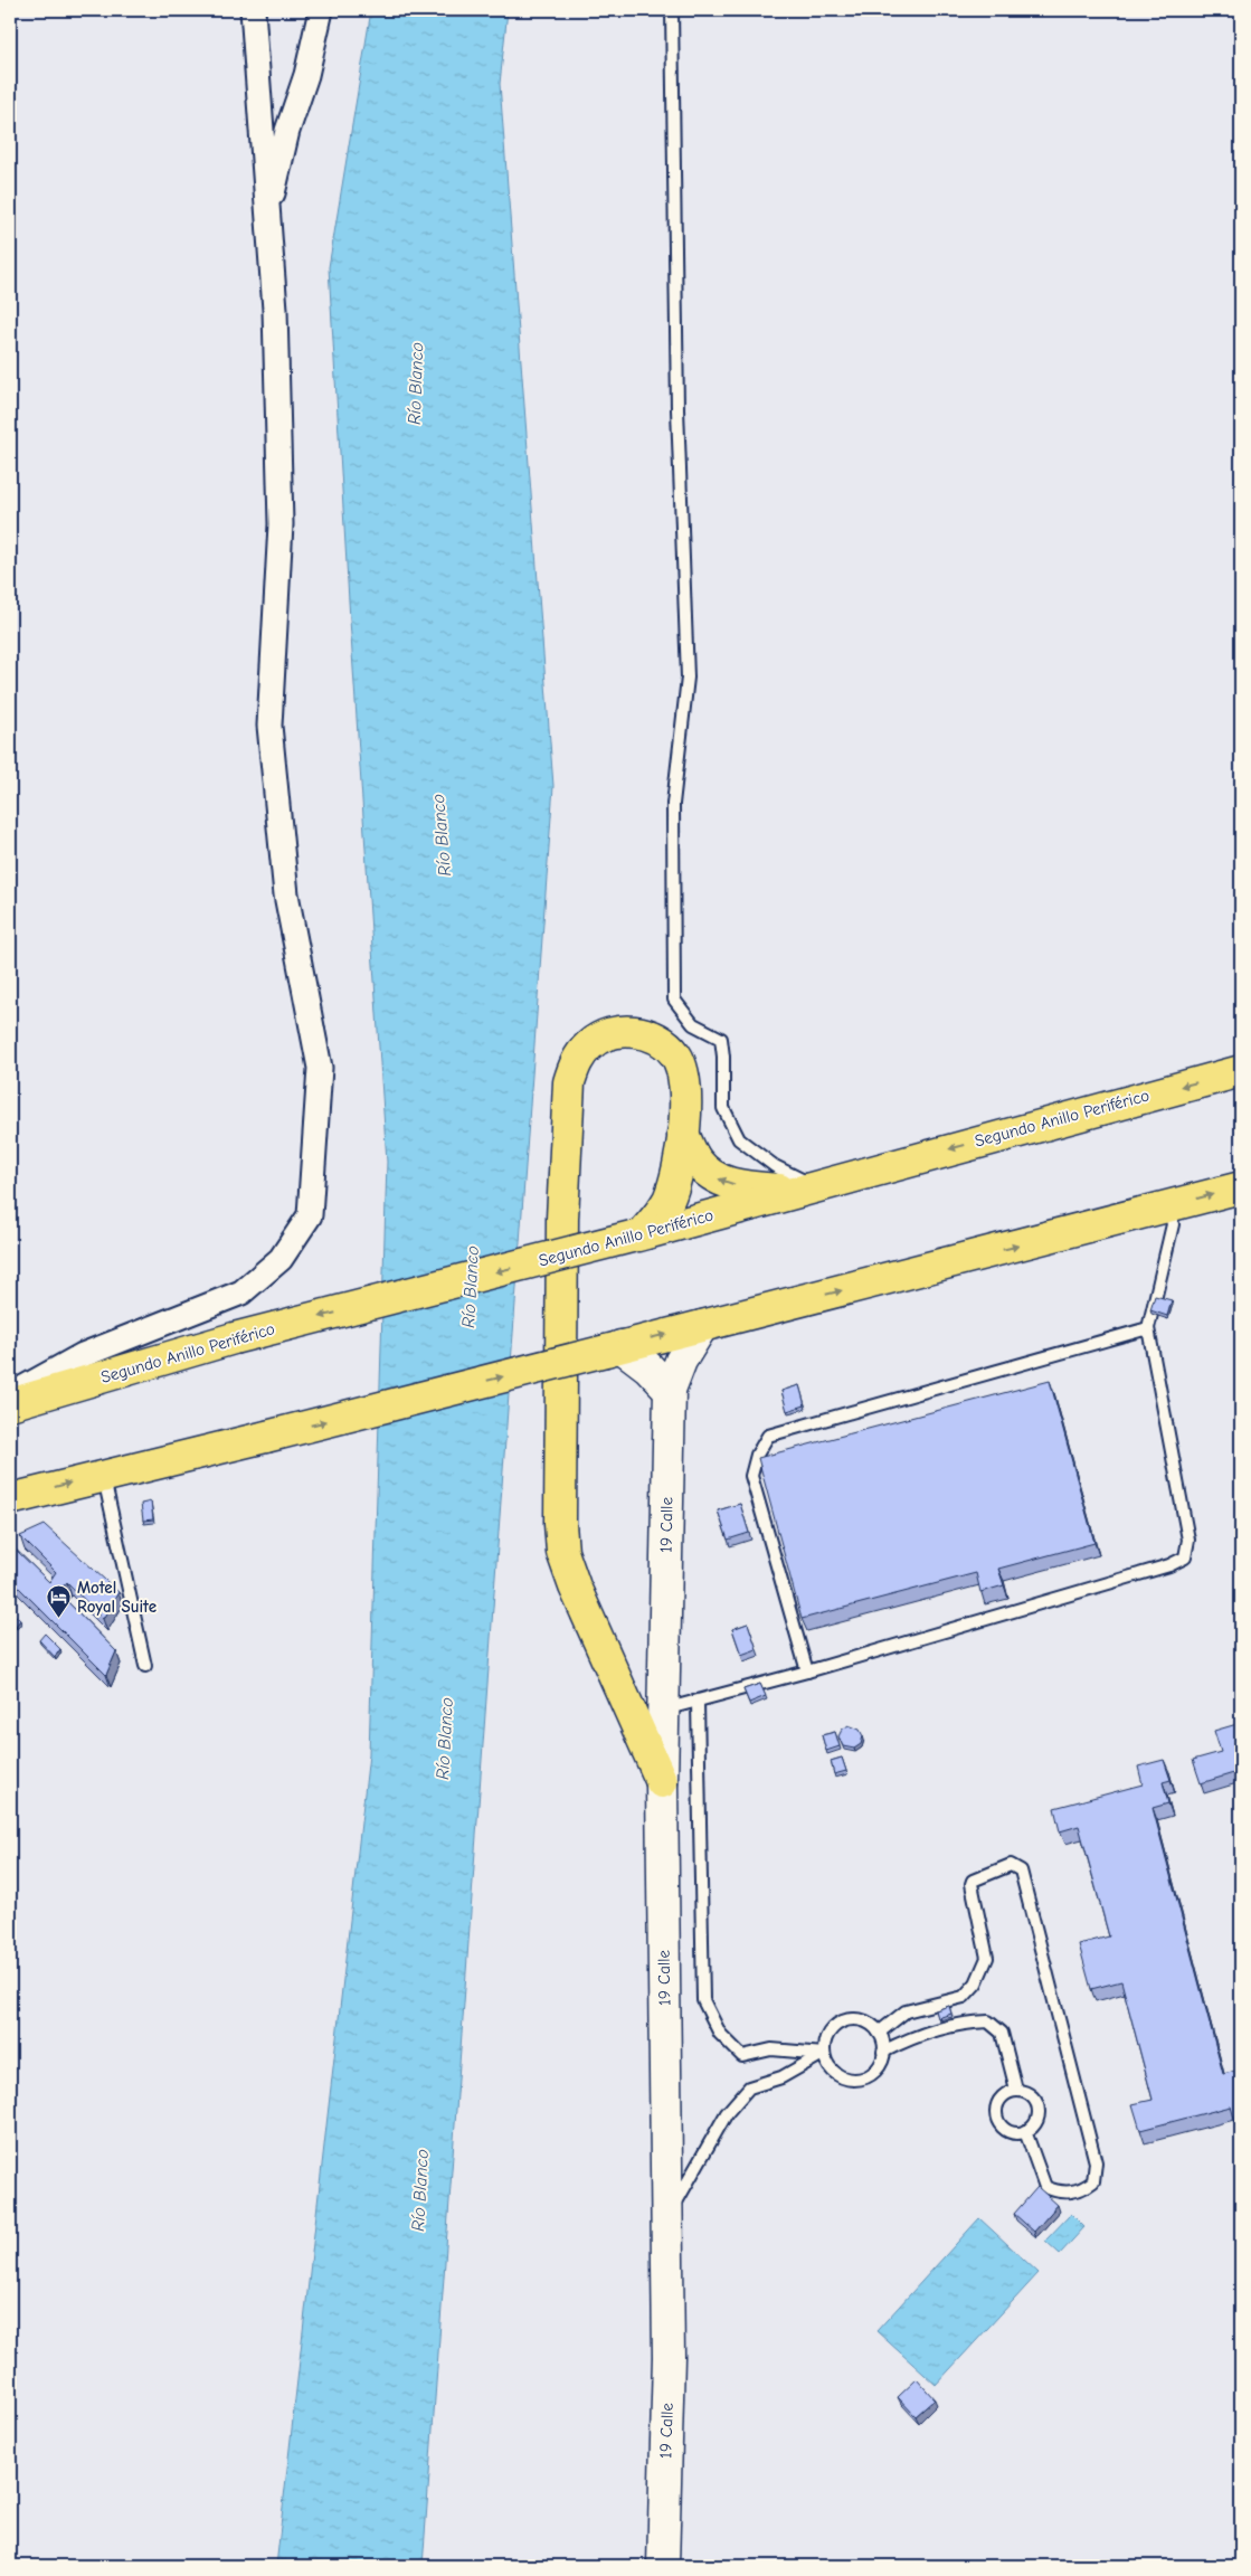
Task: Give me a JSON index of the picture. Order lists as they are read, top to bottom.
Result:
{
  "streets": {
    "main road": ["Segundo Anillo Periférico", "19 Calle"]
  },
  "water": ["Río Blanco"],
  "places": {
    "hotel": ["Motel Royal Suite"]
  }
}
